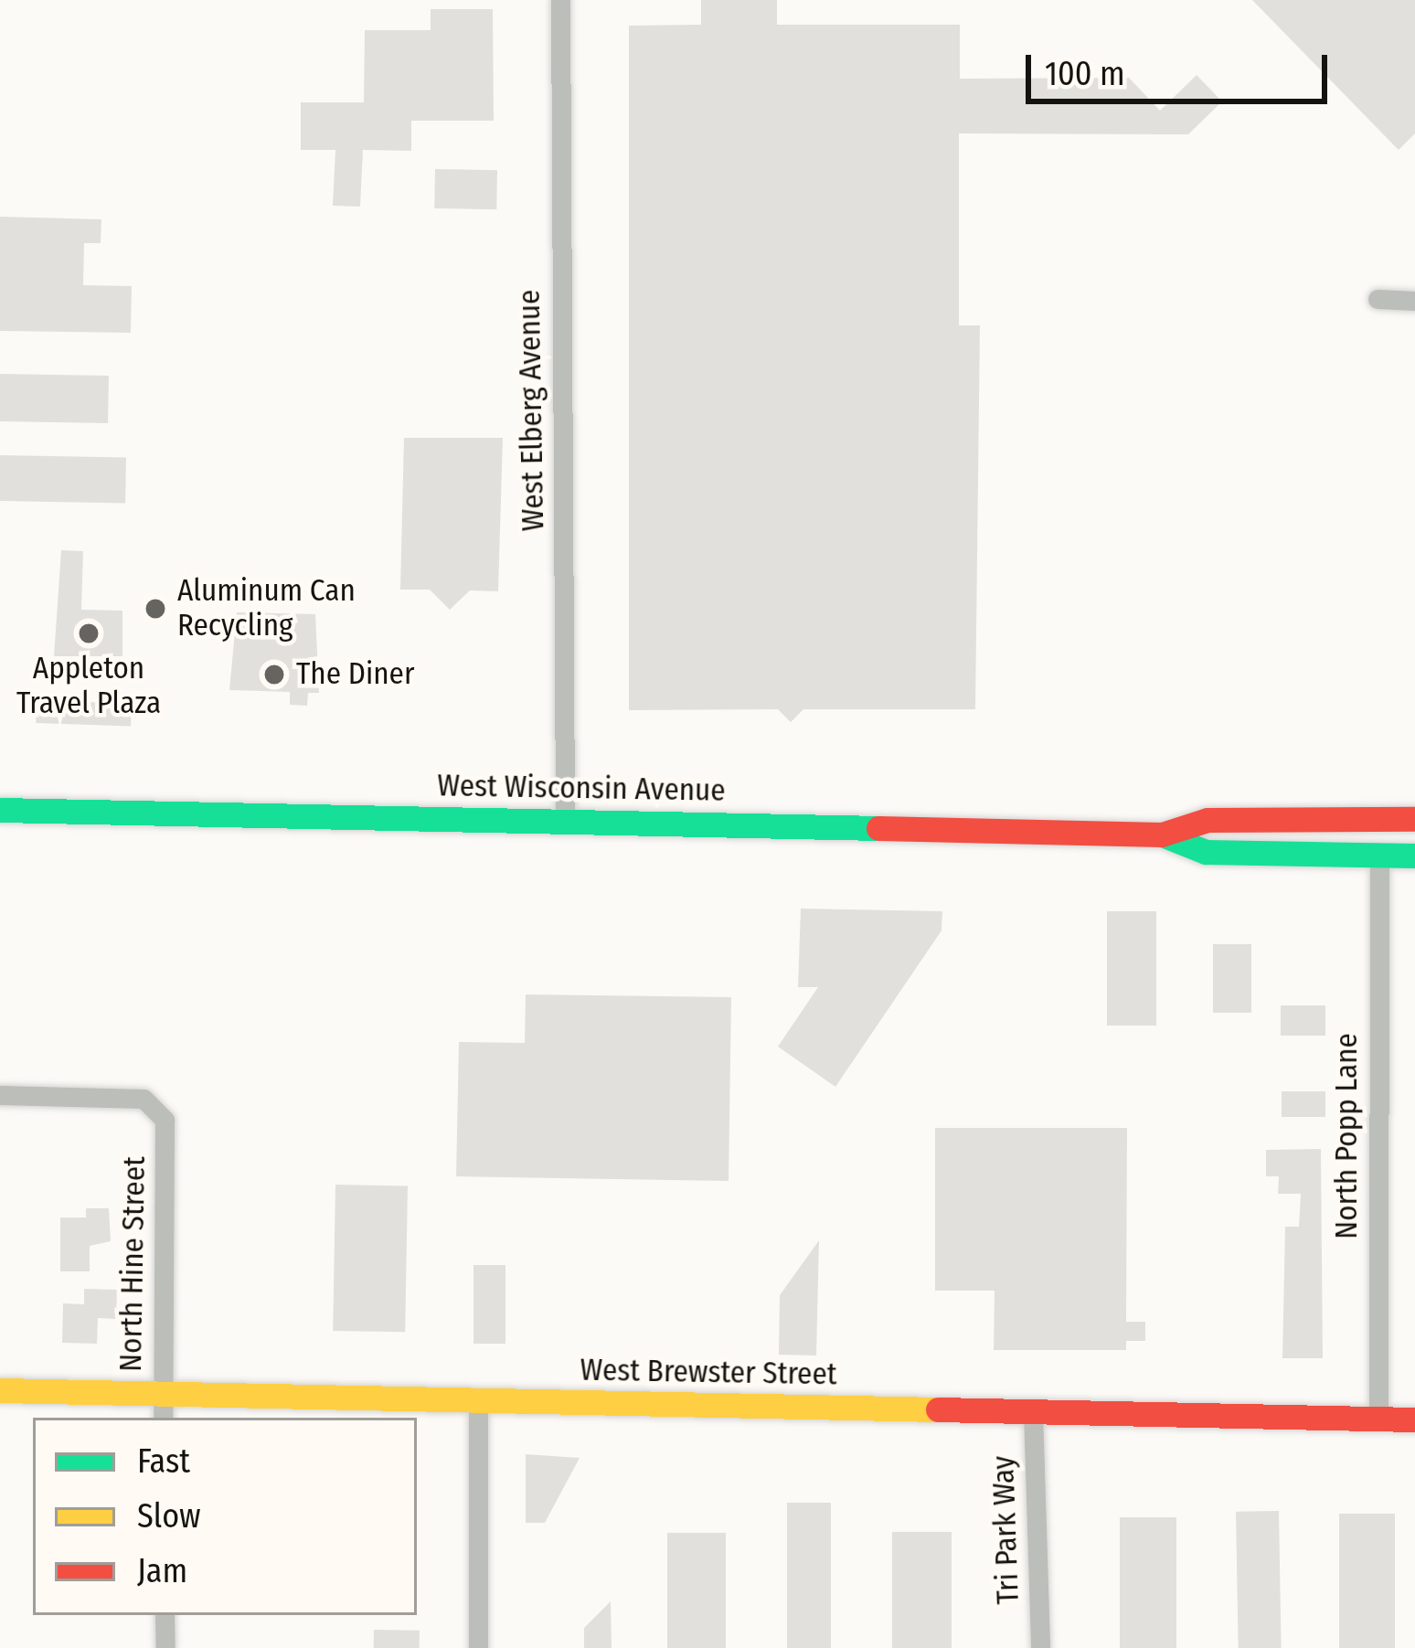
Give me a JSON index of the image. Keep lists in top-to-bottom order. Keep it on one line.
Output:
{"streets":{"main road":["West Wisconsin Avenue","West Brewster Street"],"street":["West Elberg Avenue","North Popp Lane","North Hine Street","Tri Park Way"]},"crossings":[["West Elberg Avenue","West Wisconsin Avenue"],["West Wisconsin Avenue","North Popp Lane"],["North Popp Lane","West Brewster Street"],["North Hine Street","West Brewster Street"],["West Brewster Street","Tri Park Way"]],"places":["Aluminum Can Recycling","Appleton Travel Plaza","The Diner"],"legend":["Fast","Slow","Jam"],"scale_bar":"100 m"}
